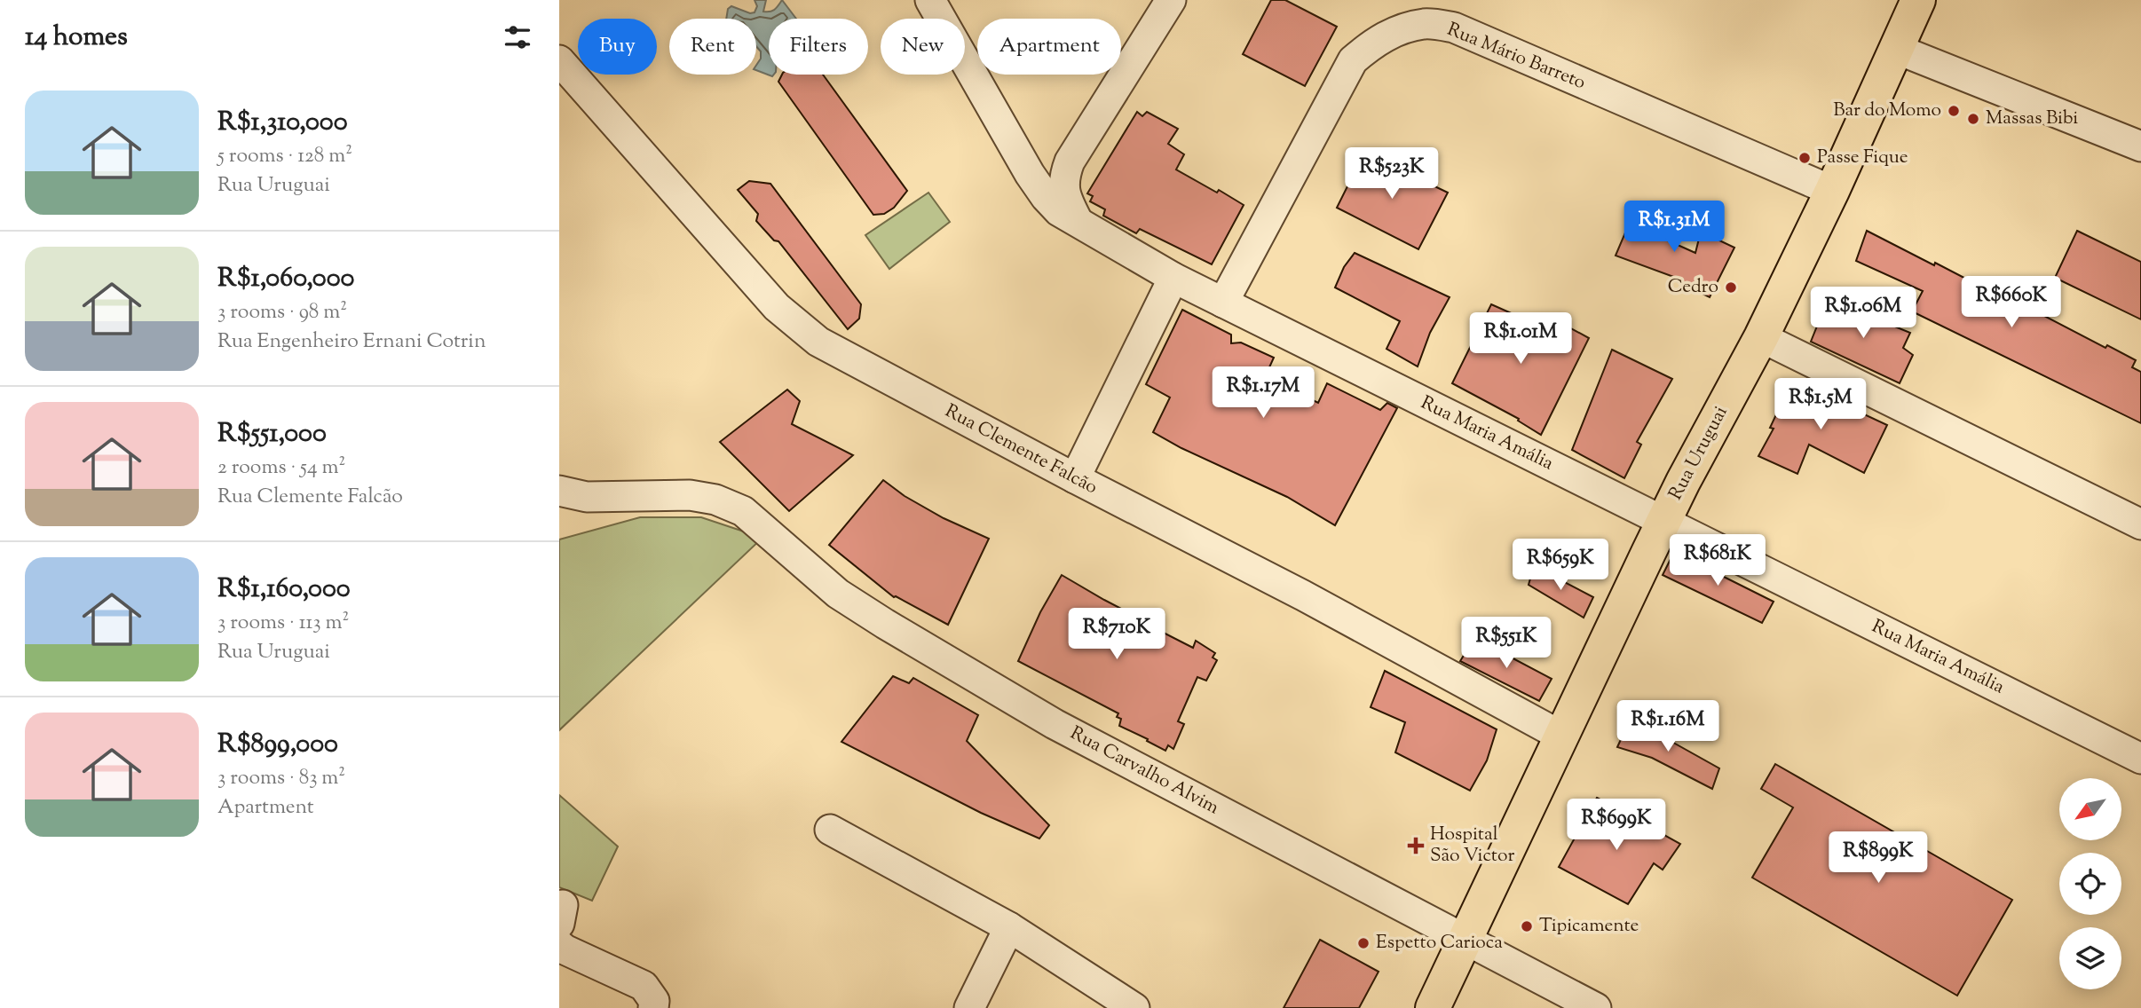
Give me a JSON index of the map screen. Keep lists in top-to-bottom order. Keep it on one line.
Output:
{"streets":{"main road":["Rua Uruguai"],"street":["Rua Mário Barreto","Rua Maria Amália","Rua Clemente Falcão","Rua Carvalho Alvim"]},"crossings":[["Rua Mário Barreto","Rua Maria Amália"],["Rua Mário Barreto","Rua Uruguai"],["Rua Maria Amália","Rua Uruguai"],["Rua Clemente Falcão","Rua Uruguai"],["Rua Uruguai","Rua Carvalho Alvim"]],"places":{"other":["Bar do Momo","Massas Bibi","Passe Fique","Cedro","Tipicamente","Espetto Carioca"],"health":["Hospital São Victor"]},"north":"bottom left","page":{"heading":"14 homes","chip":["Buy","Rent","Filters","New","Apartment"],"list":[{"name":"R$1,310,000","note":"5 rooms · 128 m² · Rua Uruguai"},{"name":"R$1,060,000","note":"3 rooms · 98 m² · Rua Engenheiro Ernani Cotrin"},{"name":"R$551,000","note":"2 rooms · 54 m² · Rua Clemente Falcão"},{"name":"R$1,160,000","note":"3 rooms · 113 m² · Rua Uruguai"},{"name":"R$899,000","note":"3 rooms · 83 m² · Apartment"}],"price":["R$523K","R$1.31M","R$660K","R$1.06M","R$1.01M","R$1.17M","R$1.5M","R$681K","R$659K","R$710K","R$551K","R$1.16M","R$699K","R$899K"]}}
